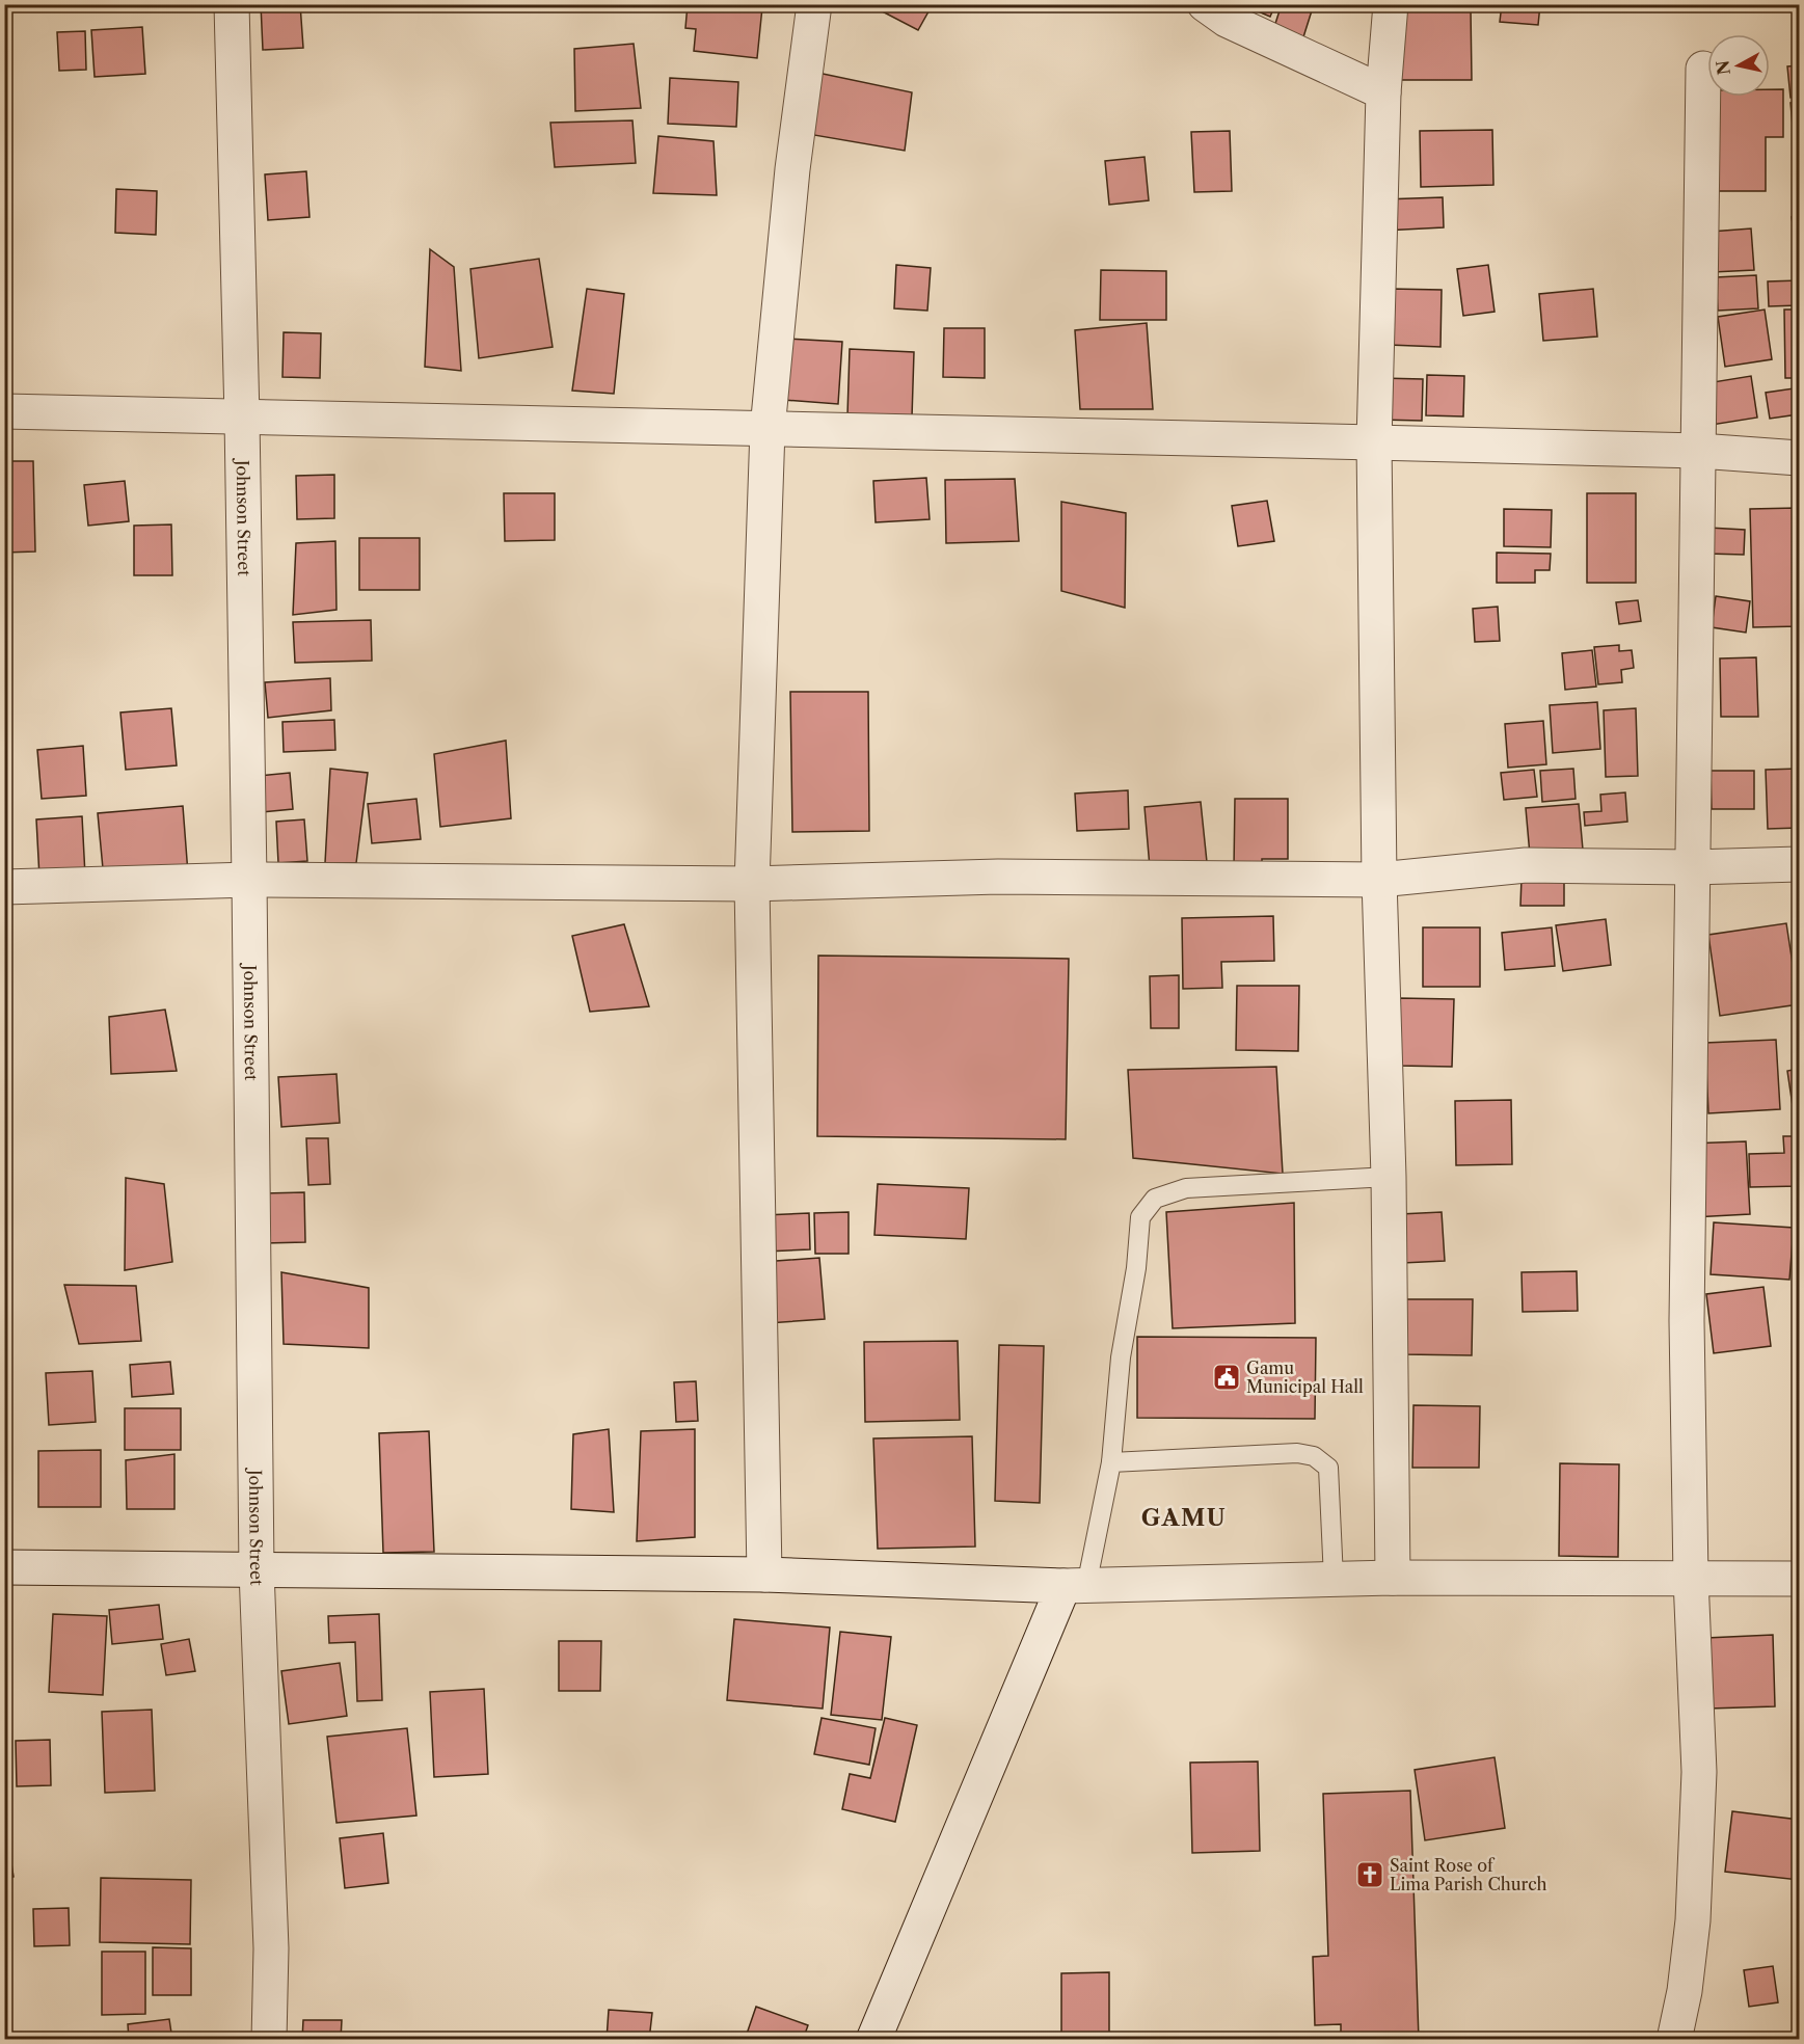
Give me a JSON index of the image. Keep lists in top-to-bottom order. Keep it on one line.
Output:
{"streets":{"street":["Johnson Street"]},"districts":["GAMU"],"places":{"public building":["Gamu Municipal Hall"],"church":["Saint Rose of Lima Parish Church"]},"north":"left"}
